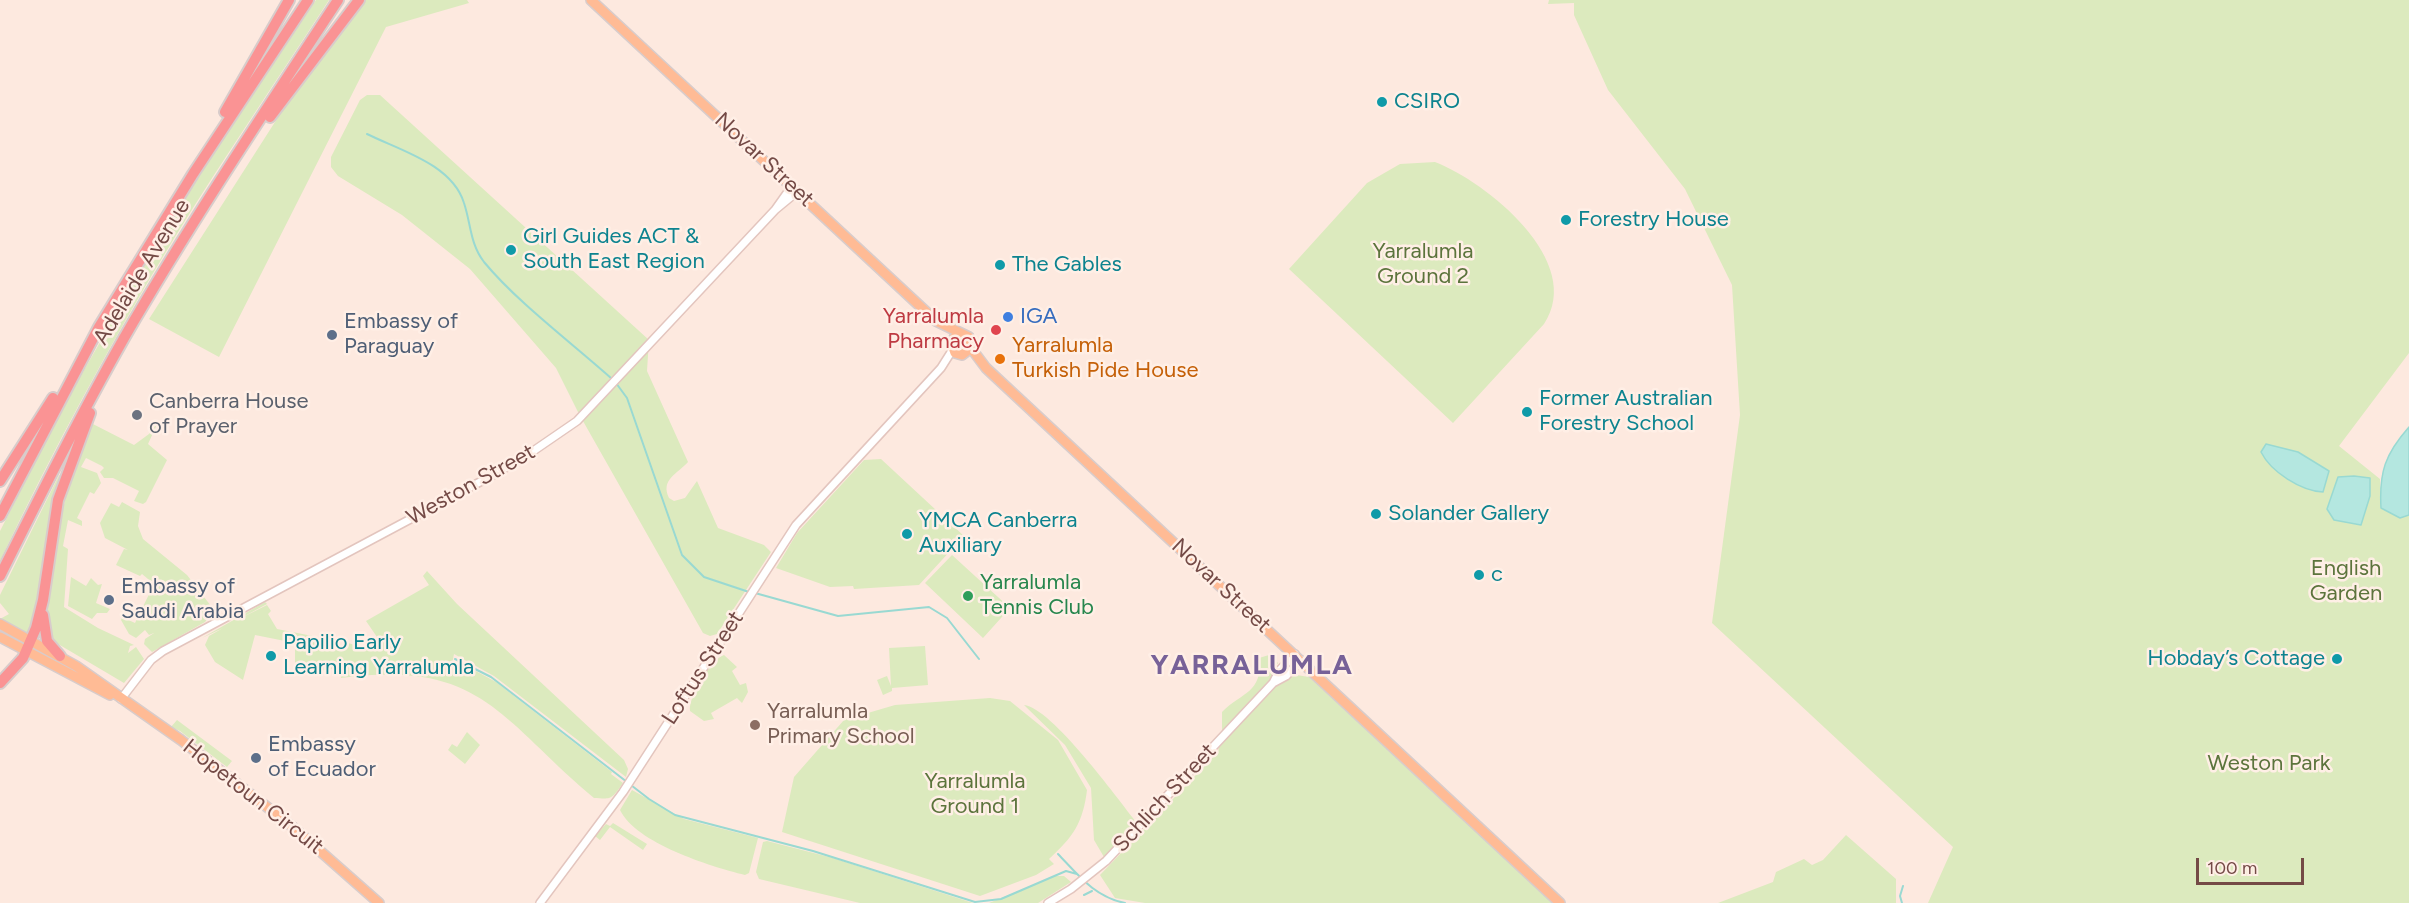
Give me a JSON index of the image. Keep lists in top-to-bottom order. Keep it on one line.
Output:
{"streets":{"highway":["Adelaide Avenue"],"main road":["Novar Street","Hopetoun Circuit"],"street":["Weston Street","Loftus Street","Schlich Street"]},"crossings":[["Novar Street","Weston Street"],["Novar Street","Loftus Street"],["Novar Street","Schlich Street"],["Weston Street","Hopetoun Circuit"]],"districts":["YARRALUMLA"],"parks":["Yarralumla Ground 2","English Garden","Weston Park","Yarralumla Ground 1"],"places":["CSIRO","Forestry House","Girl Guides ACT & South East Region","The Gables","IGA","Yarralumla Pharmacy","Embassy of Paraguay","Yarralumla Turkish Pide House","Former Australian Forestry School","Canberra House of Prayer","Solander Gallery","YMCA Canberra Auxiliary","c","Yarralumla Tennis Club","Embassy of Saudi Arabia","Papilio Early Learning Yarralumla","Hobday’s Cottage","Yarralumla Primary School","Embassy of Ecuador"],"scale_bar":"100 m"}
